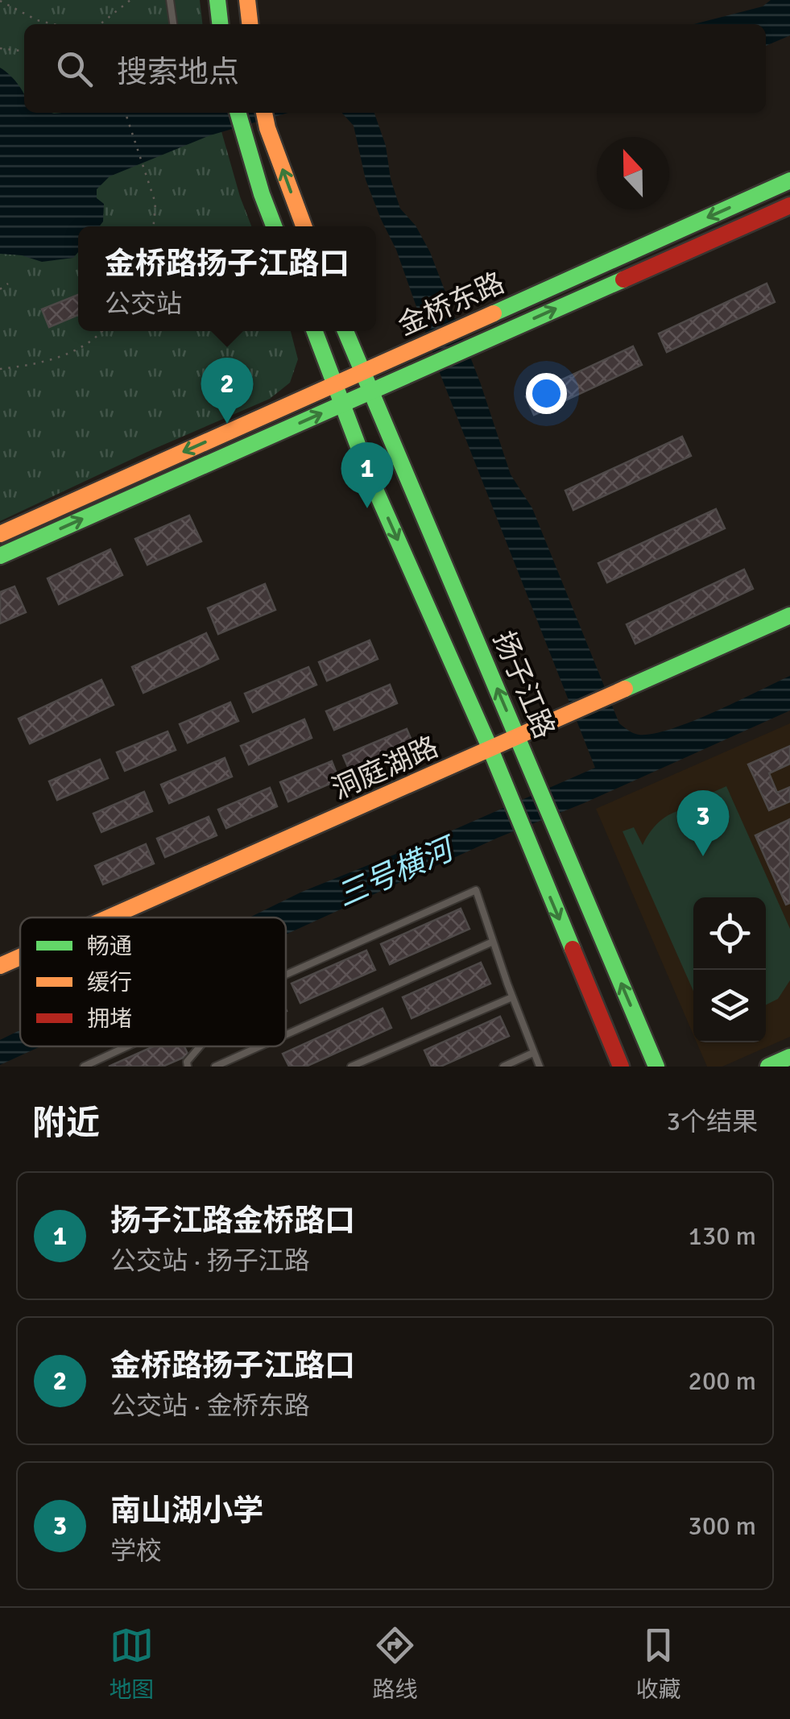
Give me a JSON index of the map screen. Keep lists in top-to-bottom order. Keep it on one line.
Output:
{"streets":{"street":["金桥东路","扬子江路","洞庭湖路"]},"crossings":[["金桥东路","扬子江路"],["扬子江路","洞庭湖路"]],"water":["三号横河"],"legend":["畅通","缓行","拥堵"],"north":"top","page":{"search":"搜索地点","popup":["金桥路扬子江路口","公交站"],"pins":["2","1","3"],"heading":["附近","3个结果"],"list":[{"mark":"1","name":"扬子江路金桥路口","note":"公交站 · 扬子江路","value":"130 m"},{"mark":"2","name":"金桥路扬子江路口","note":"公交站 · 金桥东路","value":"200 m"},{"mark":"3","name":"南山湖小学","note":"学校","value":"300 m"}],"nav":["地图","路线","收藏"]}}
